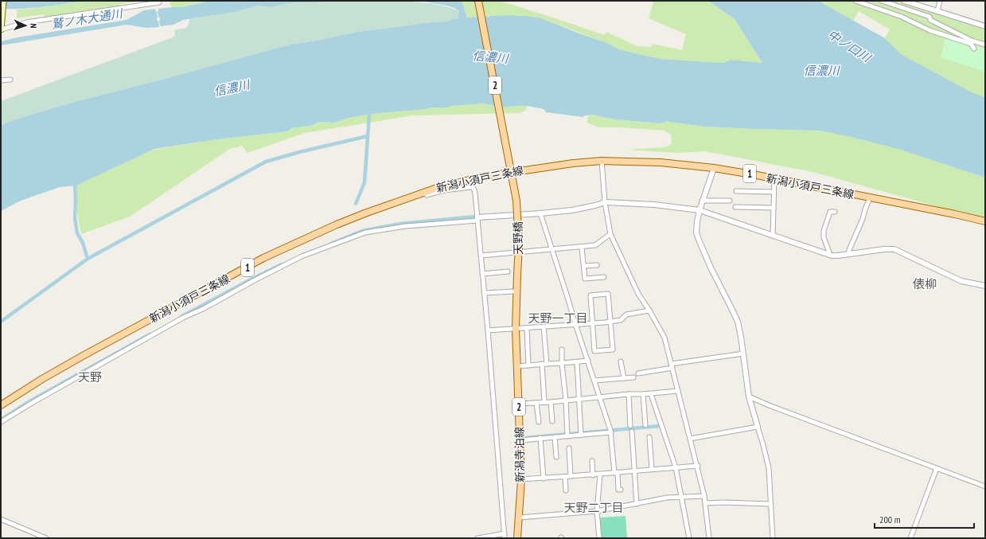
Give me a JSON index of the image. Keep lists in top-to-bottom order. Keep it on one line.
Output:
{"streets":{"main road":["2","1","新潟小須戸三条線","天野橋","新潟寺泊線"]},"crossings":[["2","新潟小須戸三条線"],["2","天野橋"],["新潟小須戸三条線","天野橋"],["天野橋","新潟寺泊線"]],"districts":["俵柳","天野一丁目","天野","天野二丁目"],"water":["鷲ノ木大通川","中ノ口川","信濃川"],"scale_bar":"200 m","north":"right"}
